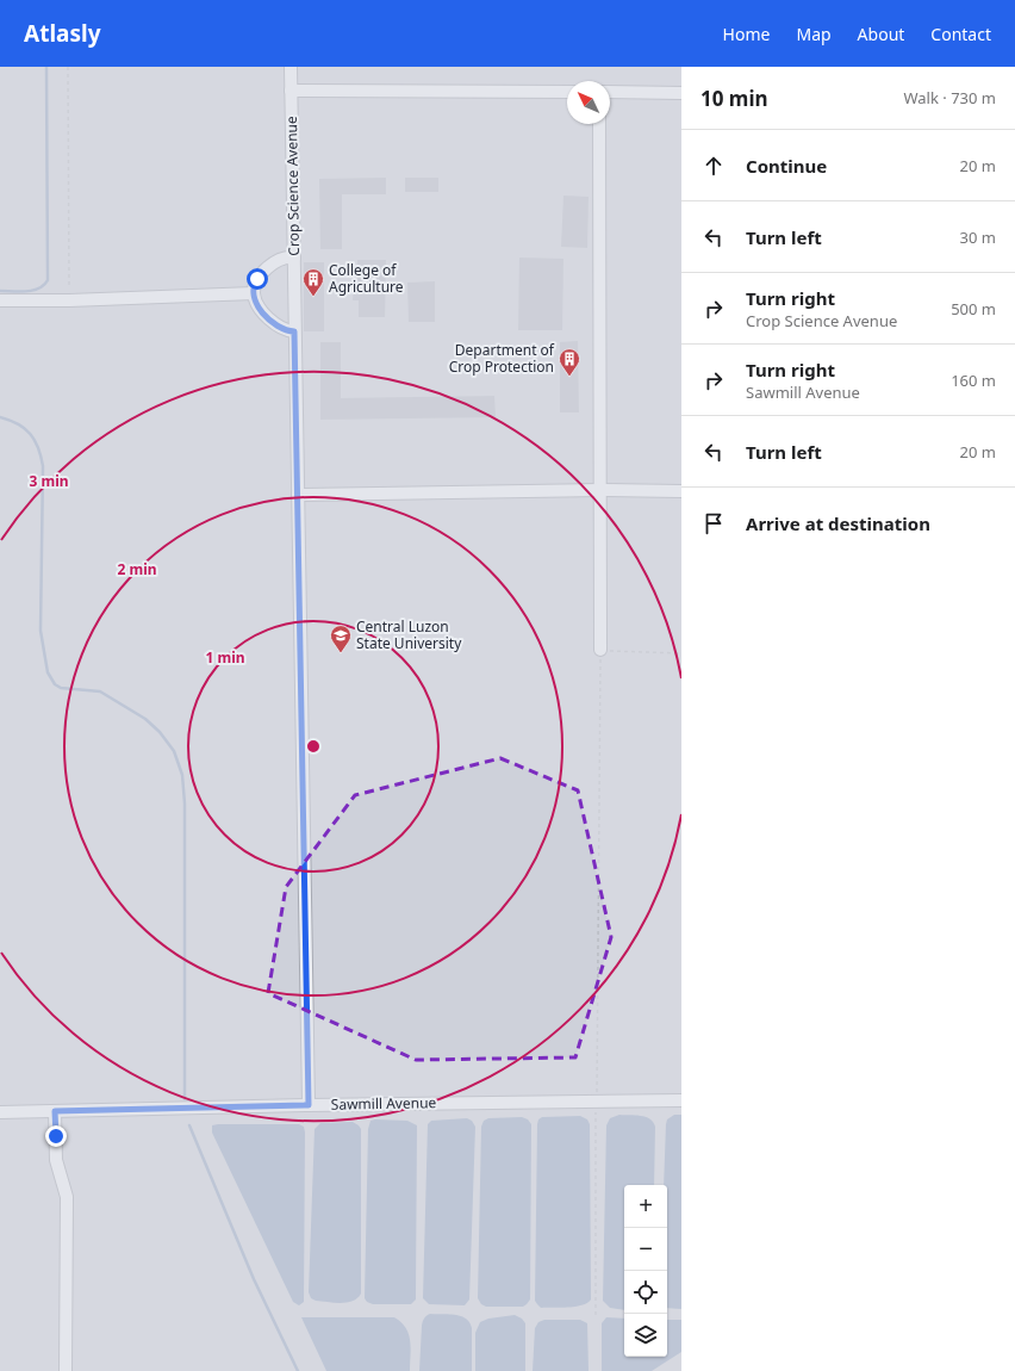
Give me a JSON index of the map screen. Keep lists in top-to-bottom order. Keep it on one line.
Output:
{"streets":{"street":["Crop Science Avenue","Sawmill Avenue"]},"crossings":[["Crop Science Avenue","Sawmill Avenue"]],"places":{"building":["College of Agriculture","Department of Crop Protection"],"school or university":["Central Luzon State University"]},"north":"top left","page":{"header":"Atlasly","nav":["Home","Map","About","Contact"],"heading":["10 min","Walk · 730 m"],"list":[["Continue","20 m"],["Turn left","30 m"],["Turn right","Crop Science Avenue","500 m"],["Turn right","Sawmill Avenue","160 m"],["Turn left","20 m"],"Arrive at destination"],"map_buttons":["+","−"]},"rings":["3 min","2 min","1 min"]}
